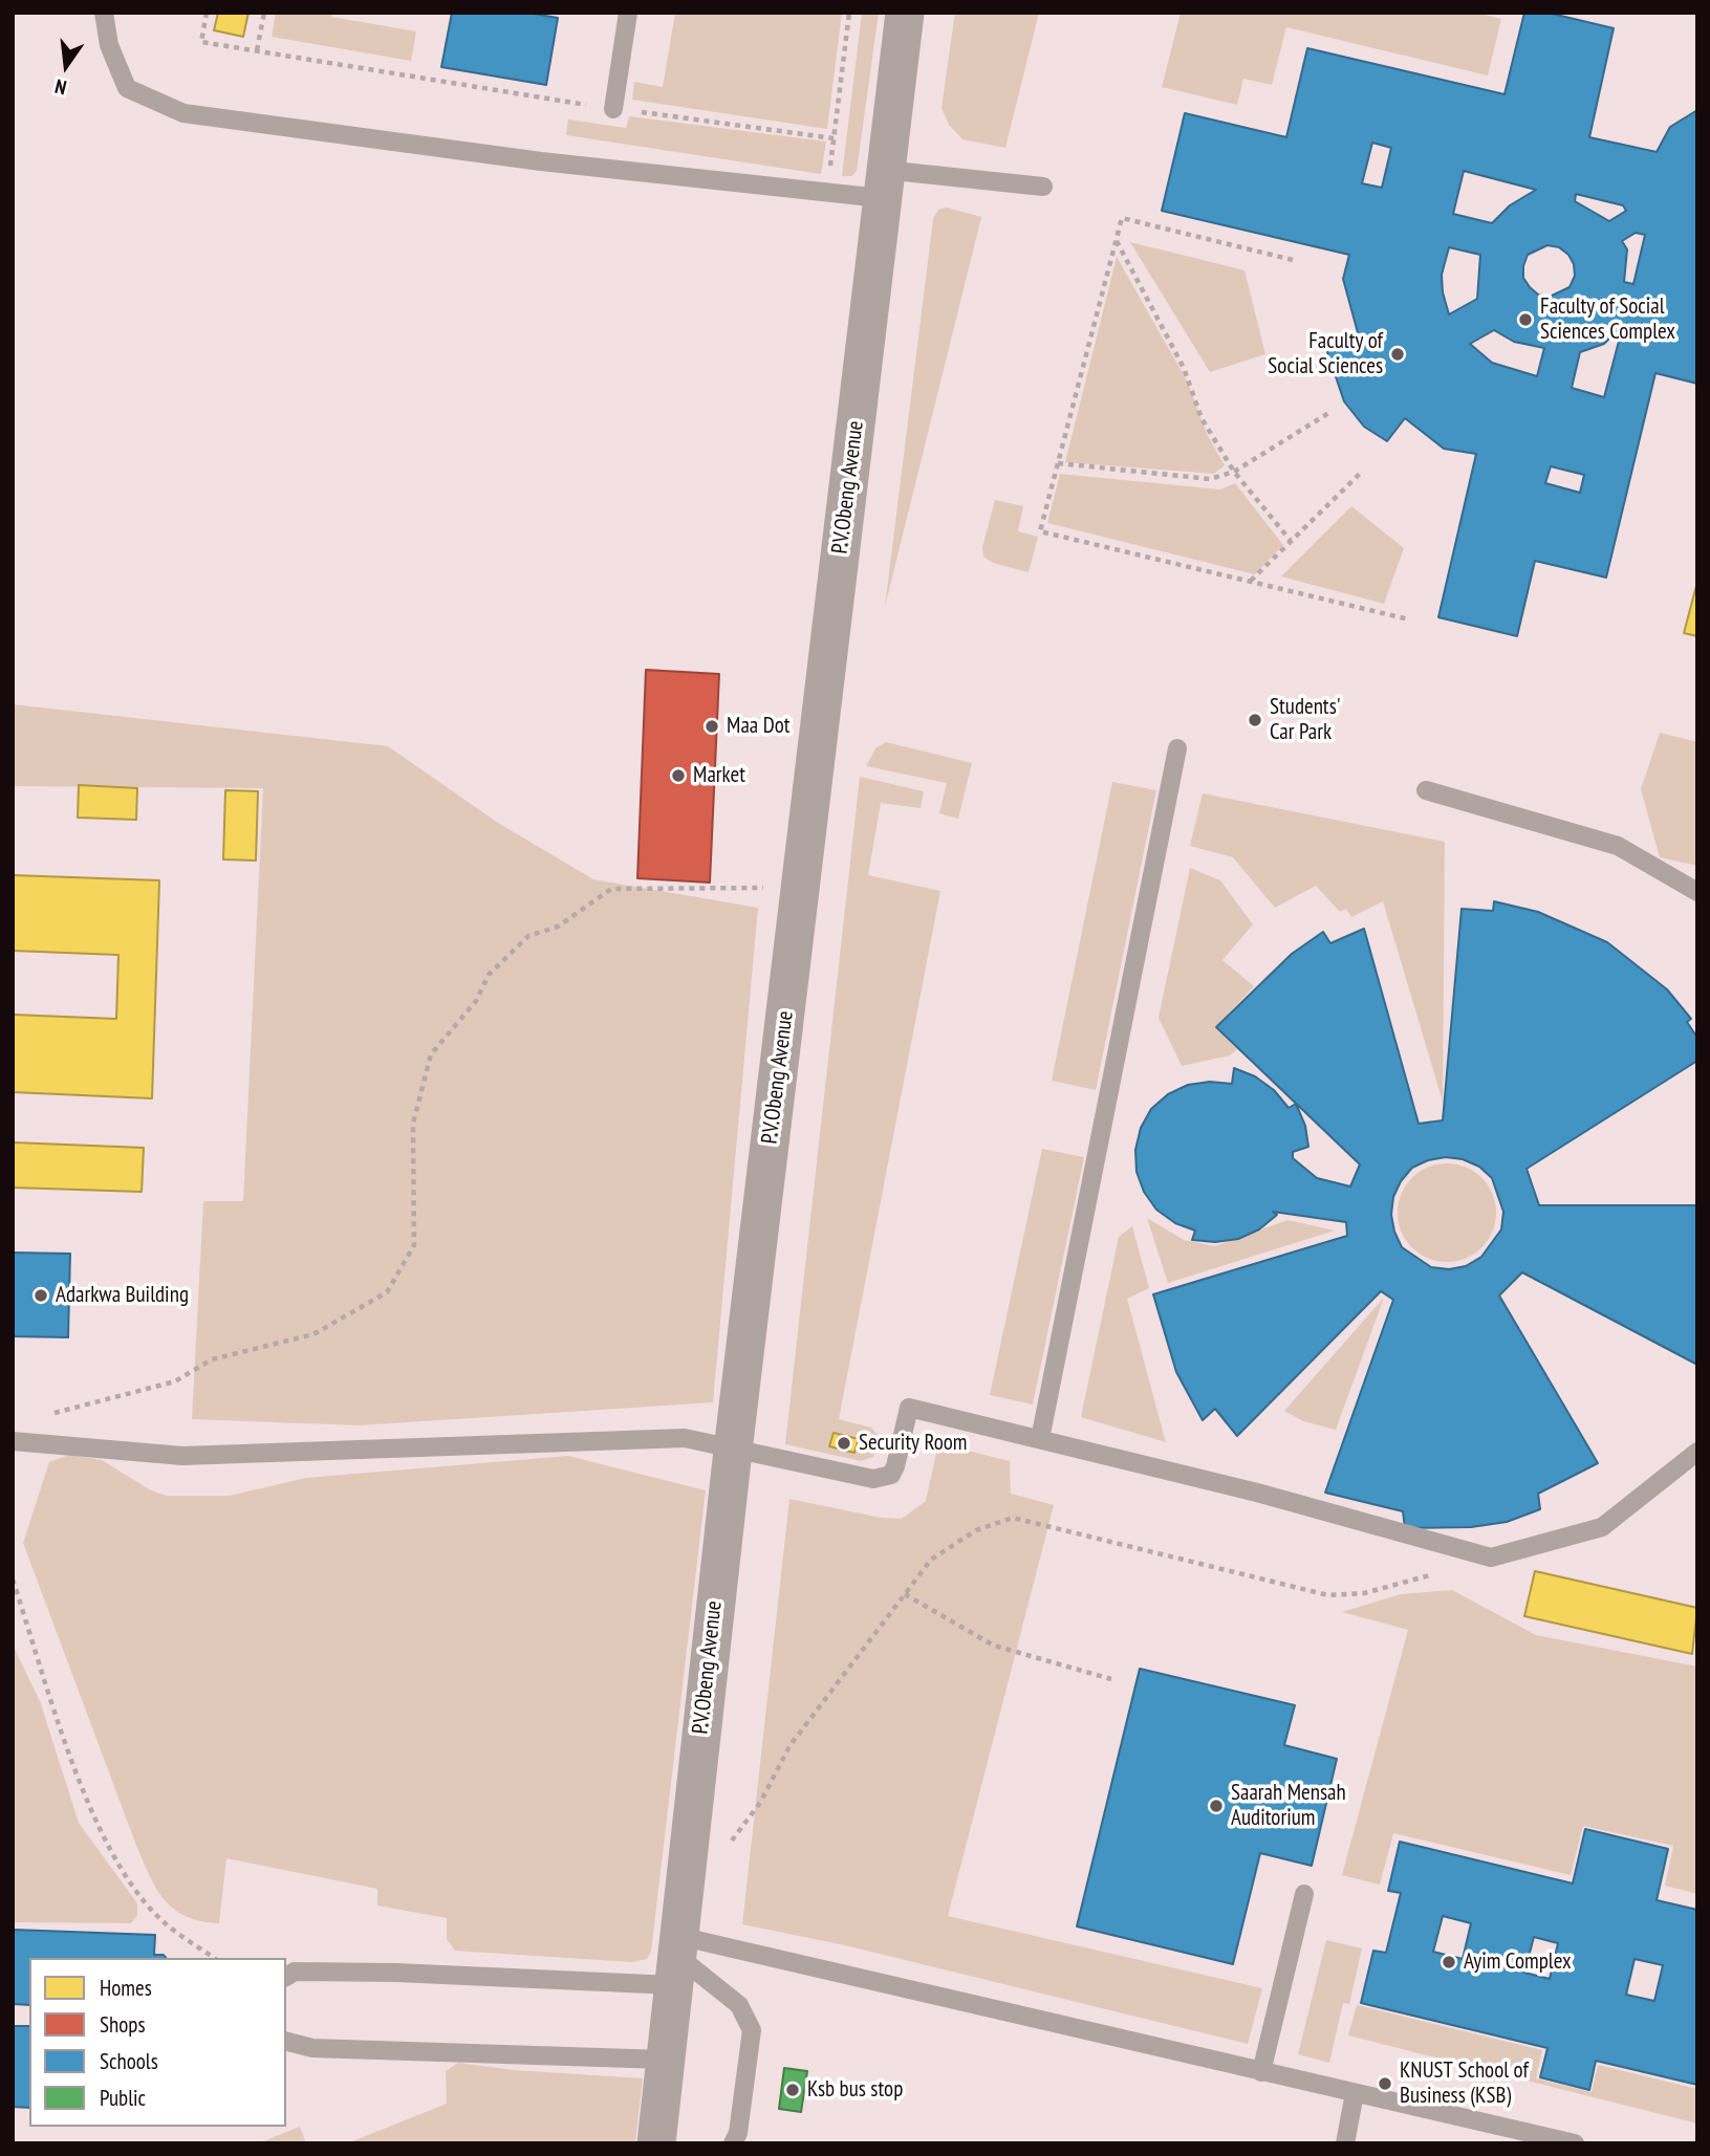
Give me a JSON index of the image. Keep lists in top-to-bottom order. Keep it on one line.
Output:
{"streets":{"street":["P.V.Obeng Avenue"]},"places":["Faculty of Social Sciences Complex","Faculty of Social Sciences","Students' Car Park","Maa Dot","Market","Adarkwa Building","Security Room","Saarah Mensah Auditorium","Ayim Complex","KNUST School of Business (KSB)","Ksb bus stop"],"legend":["Homes","Shops","Schools","Public"],"north":"bottom"}
